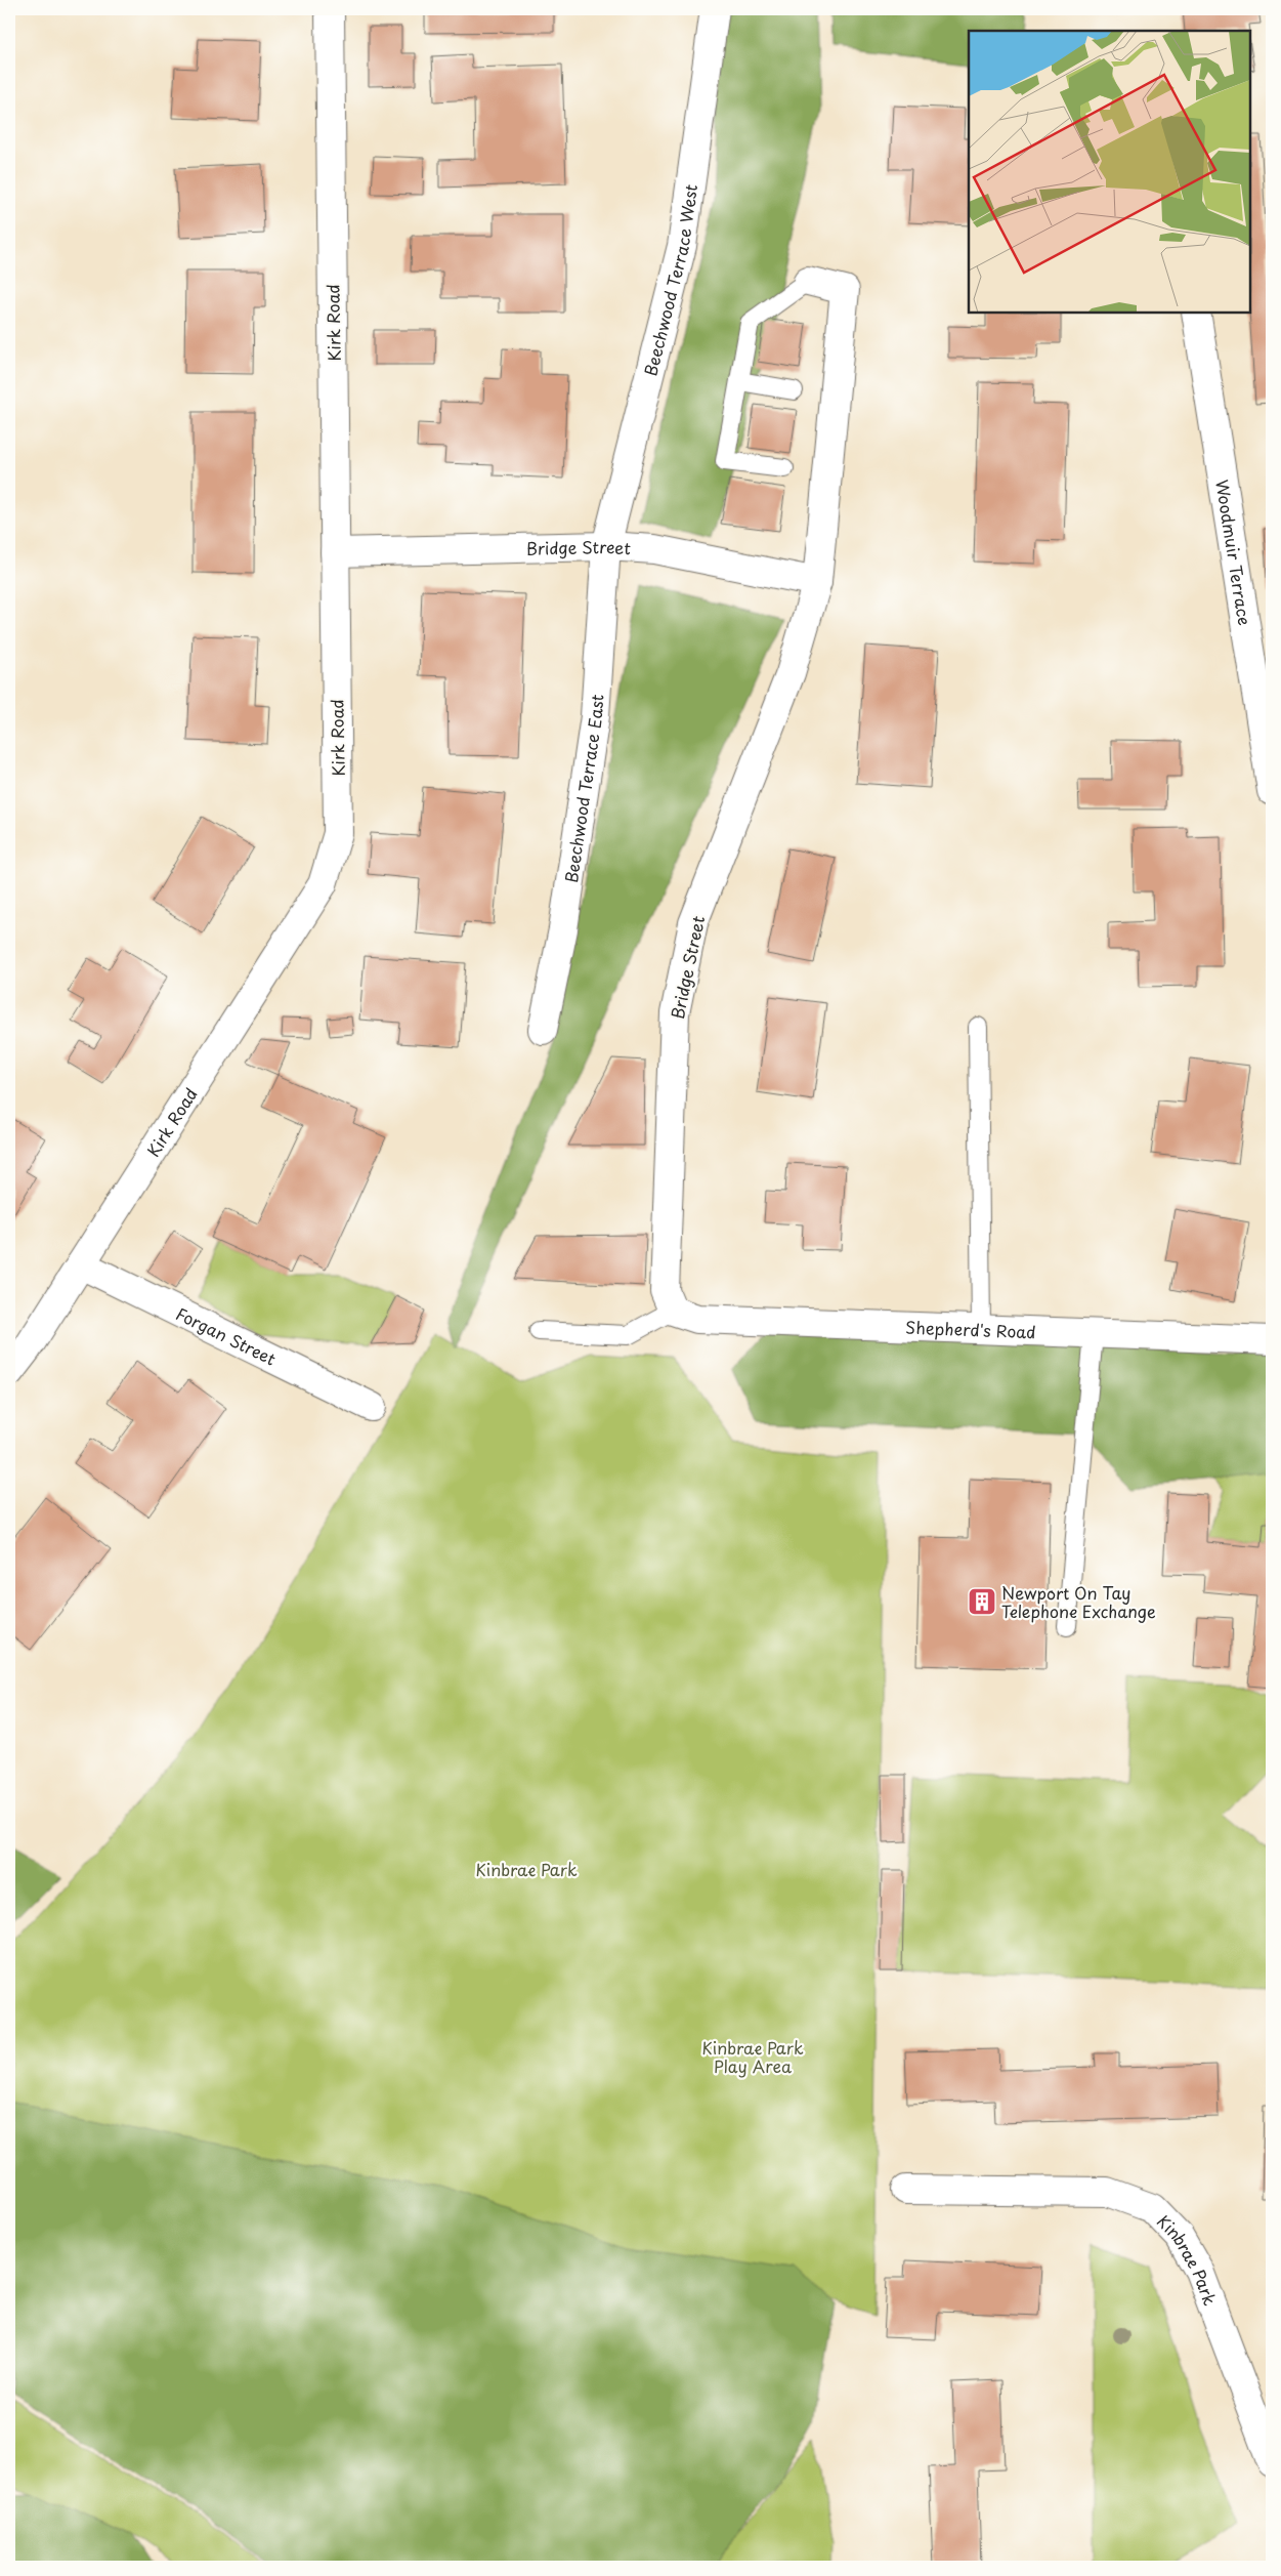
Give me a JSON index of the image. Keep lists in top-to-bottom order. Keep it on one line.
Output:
{"streets":{"street":["Beechwood Terrace West","Kirk Road","Bridge Street","Woodmuir Terrace","Beechwood Terrace East","Shepherd's Road","Forgan Street","Kinbrae Park"]},"crossings":[["Beechwood Terrace West","Bridge Street"],["Beechwood Terrace West","Beechwood Terrace East"],["Kirk Road","Bridge Street"],["Kirk Road","Forgan Street"],["Bridge Street","Beechwood Terrace East"],["Bridge Street","Shepherd's Road"]],"parks":["Kinbrae Park","Kinbrae Park Play Area"],"places":{"building":["Newport On Tay Telephone Exchange"]}}
